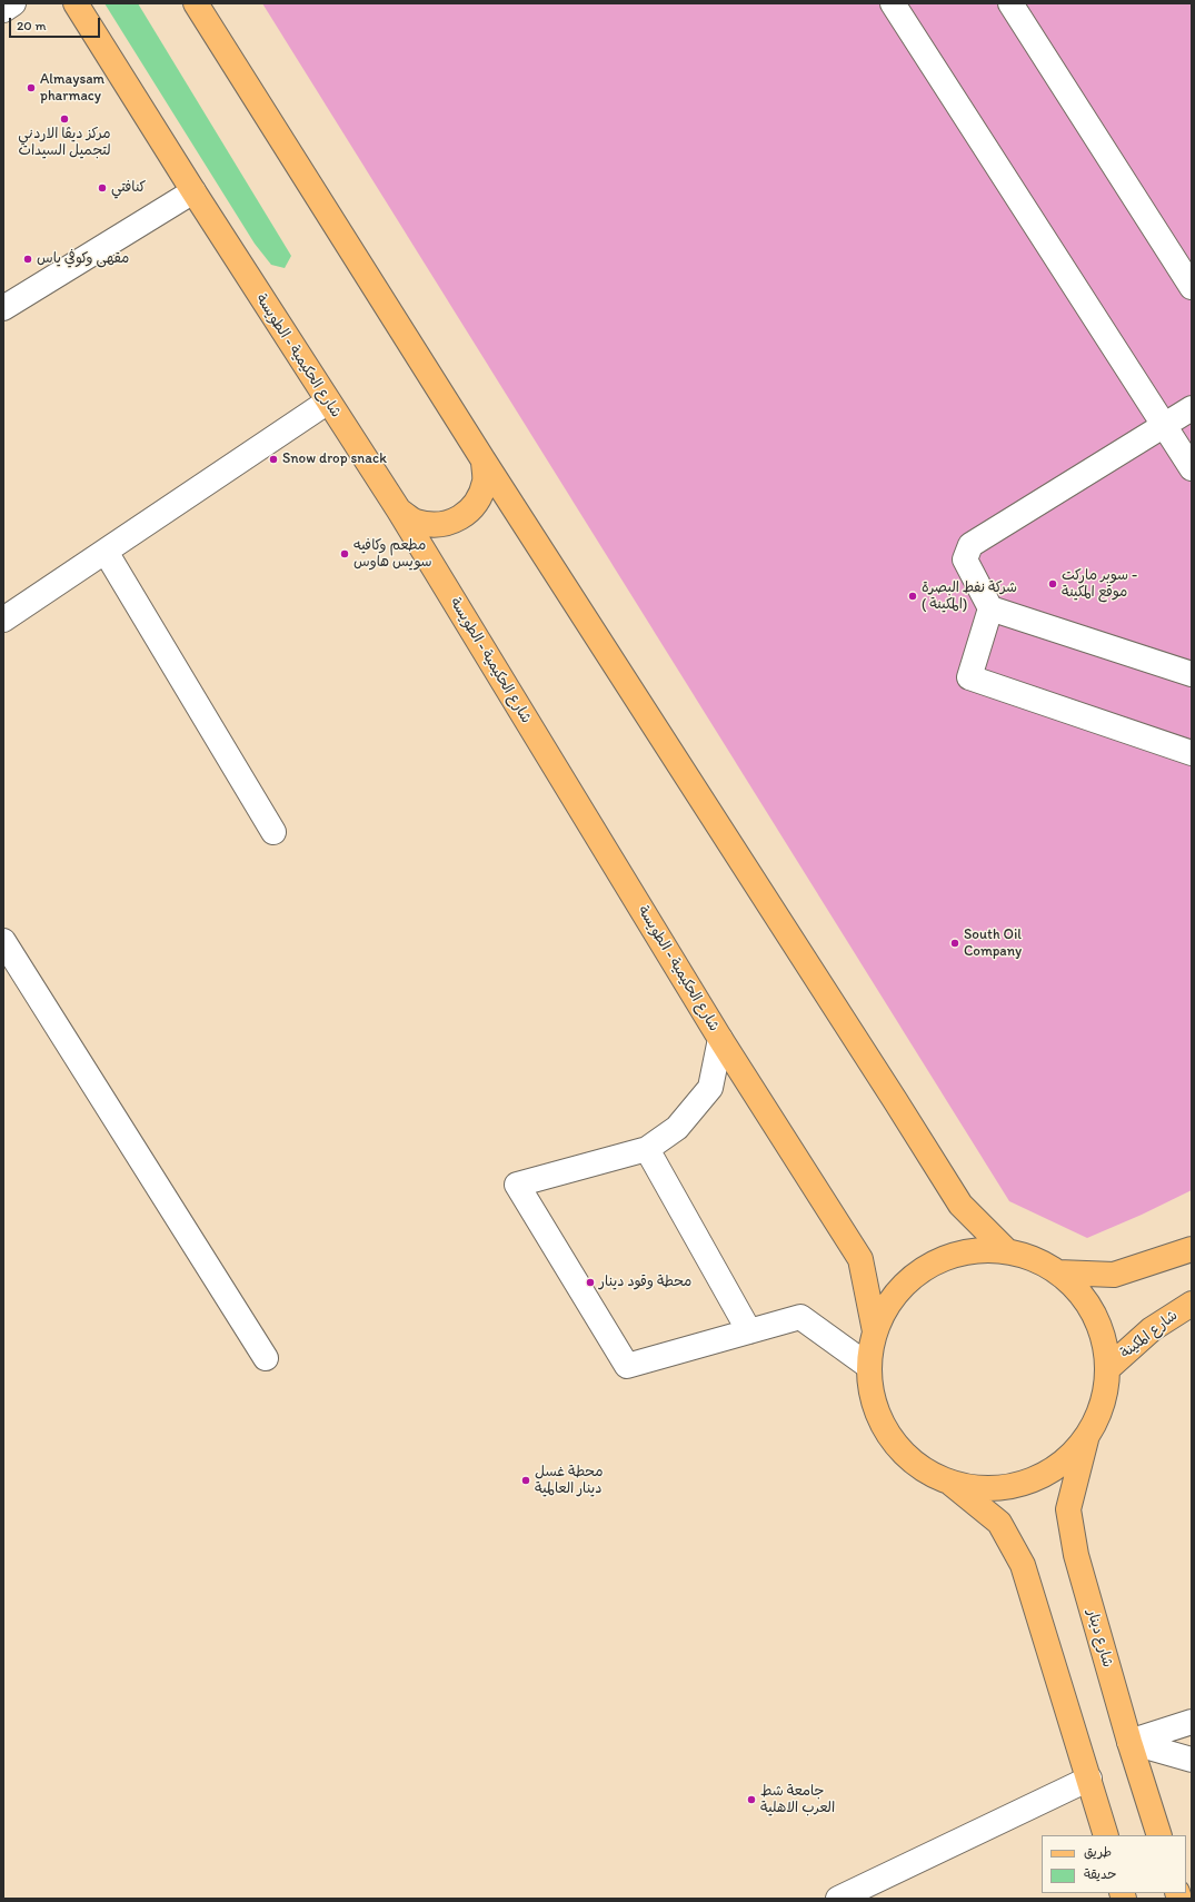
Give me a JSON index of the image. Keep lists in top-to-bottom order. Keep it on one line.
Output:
{"streets":{"main road":["شارع الحكيمية - الطويسة","شارع المكينة","شارع دينار"]},"places":["Almaysam pharmacy","مركز ديڤا الاردني لتجميل السيدات","كنافتي","مقهى وكوفي ياس","Snow drop snack","مطعم وكافيه سويس هاوس","سوبر ماركت - موقع المكينة","شركة نفط البصرة ( المكينة)","South Oil Company","محطة وقود دينار","محطة غسل دينار العالمية","جامعة شط العرب الاهلية"],"legend":["طريق","حديقة"],"scale_bar":"20 m"}
